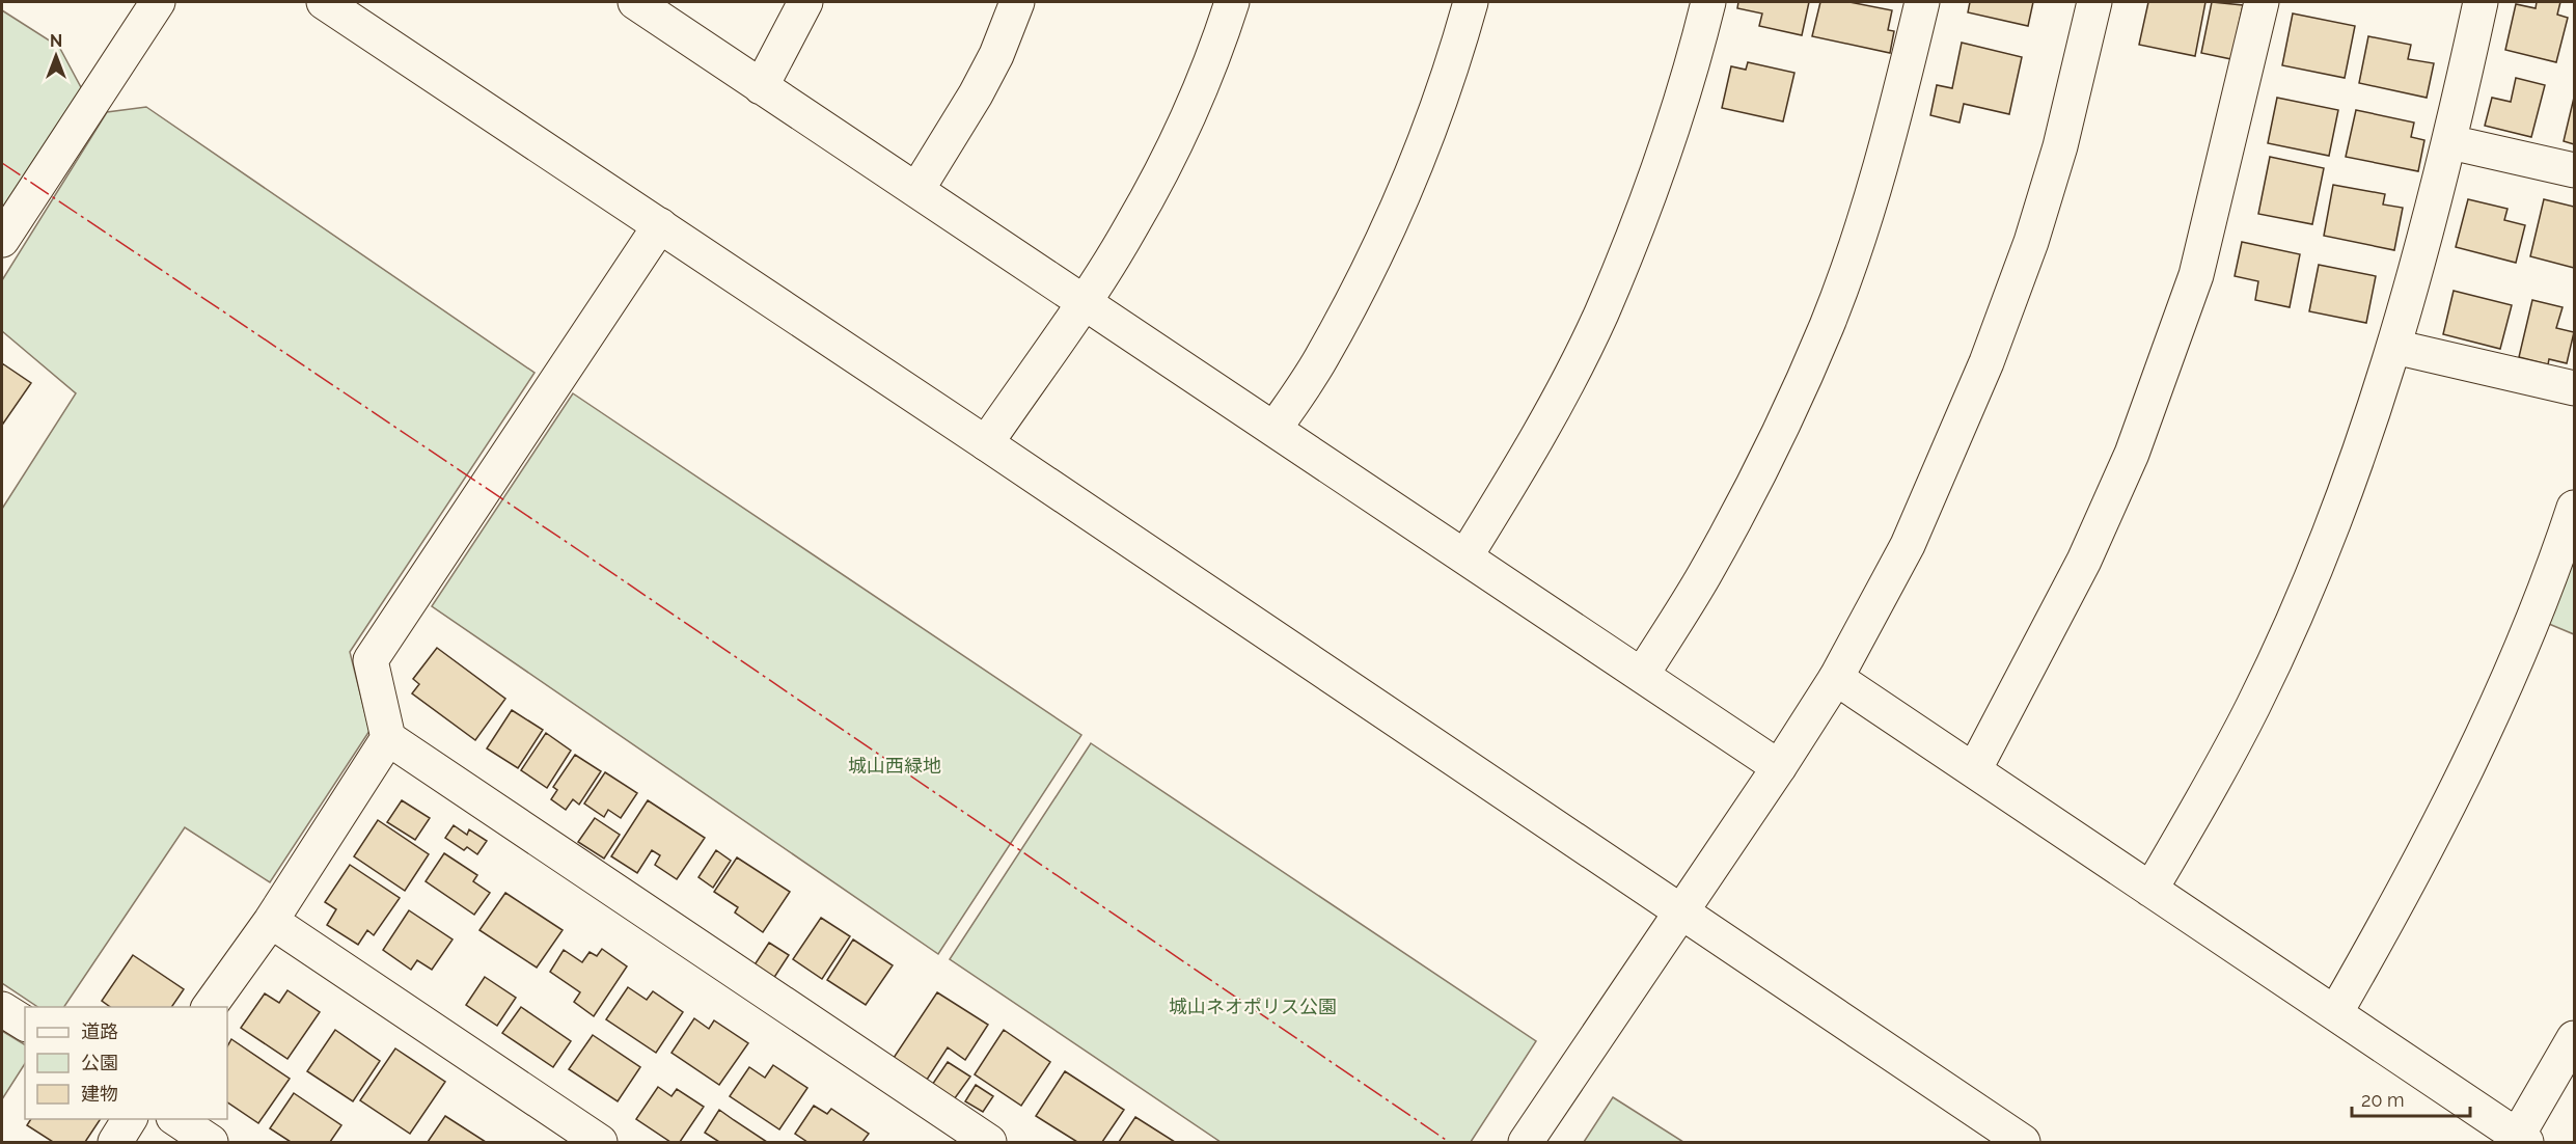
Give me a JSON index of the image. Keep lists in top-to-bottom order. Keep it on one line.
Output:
{"parks":["城山西緑地","城山ネオポリス公園"],"legend":["道路","公園","建物"],"scale_bar":"20 m","north":"top"}
